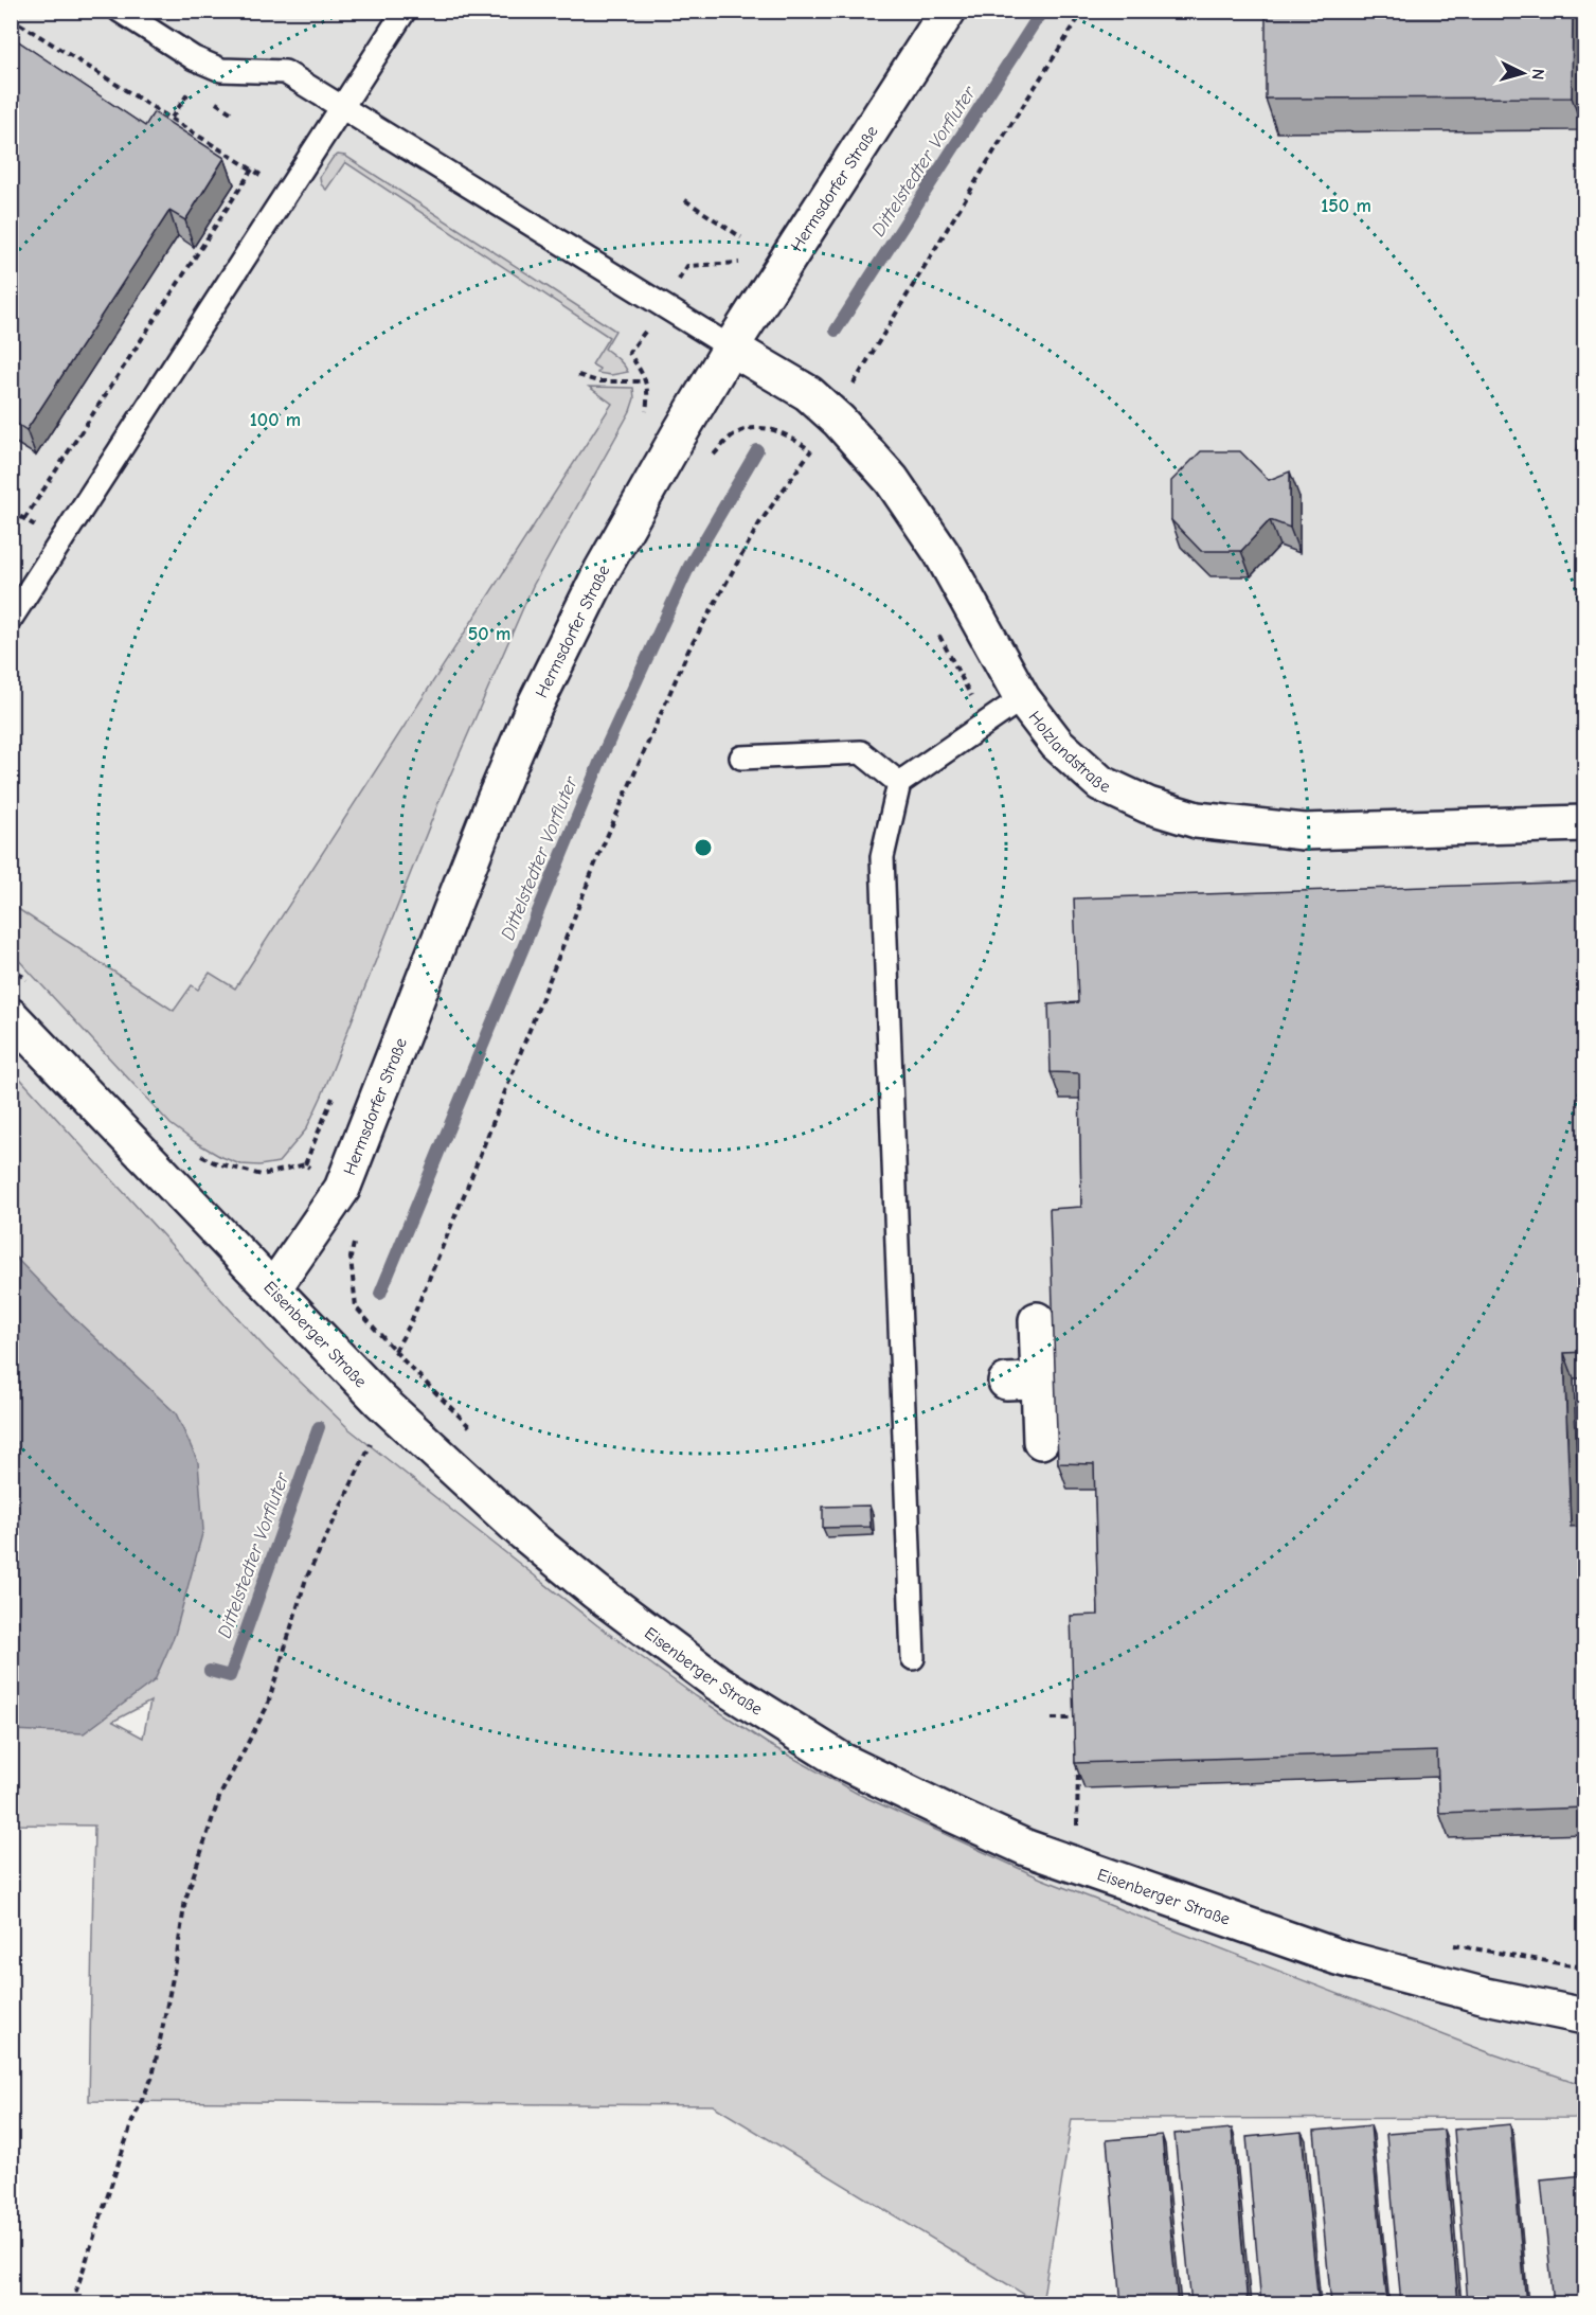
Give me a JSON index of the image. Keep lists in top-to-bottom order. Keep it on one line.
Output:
{"streets":{"street":["Hermsdorfer Straße","Holzlandstraße","Eisenberger Straße"]},"crossings":[["Hermsdorfer Straße","Holzlandstraße"],["Hermsdorfer Straße","Eisenberger Straße"]],"water":["Dittelstedter Vorfluter"],"north":"right","rings":["150 m","100 m","50 m"]}
